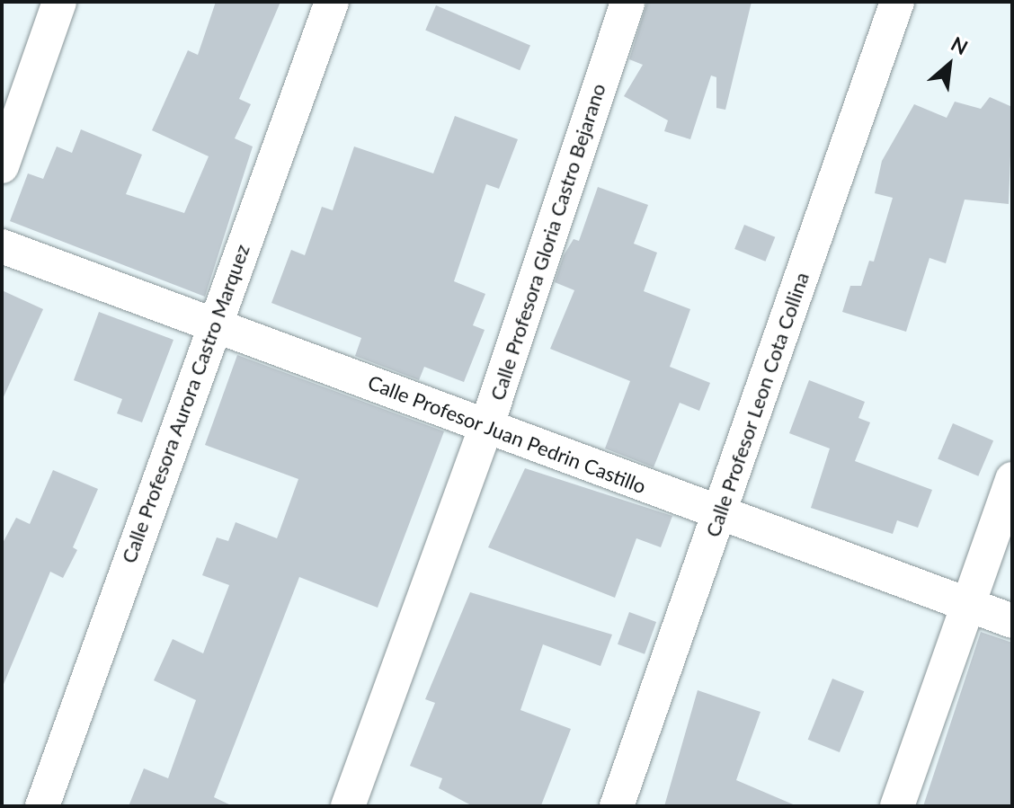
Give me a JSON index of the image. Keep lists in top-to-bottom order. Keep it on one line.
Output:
{"streets":{"street":["Calle Profesora Gloria Castro Bejarano","Calle Profesora Aurora Castro Marquez","Calle Profesor Leon Cota Collina","Calle Profesor Juan Pedrin Castillo"]},"crossings":[["Calle Profesora Gloria Castro Bejarano","Calle Profesor Juan Pedrin Castillo"],["Calle Profesora Aurora Castro Marquez","Calle Profesor Juan Pedrin Castillo"],["Calle Profesor Leon Cota Collina","Calle Profesor Juan Pedrin Castillo"]],"north":"top right"}
